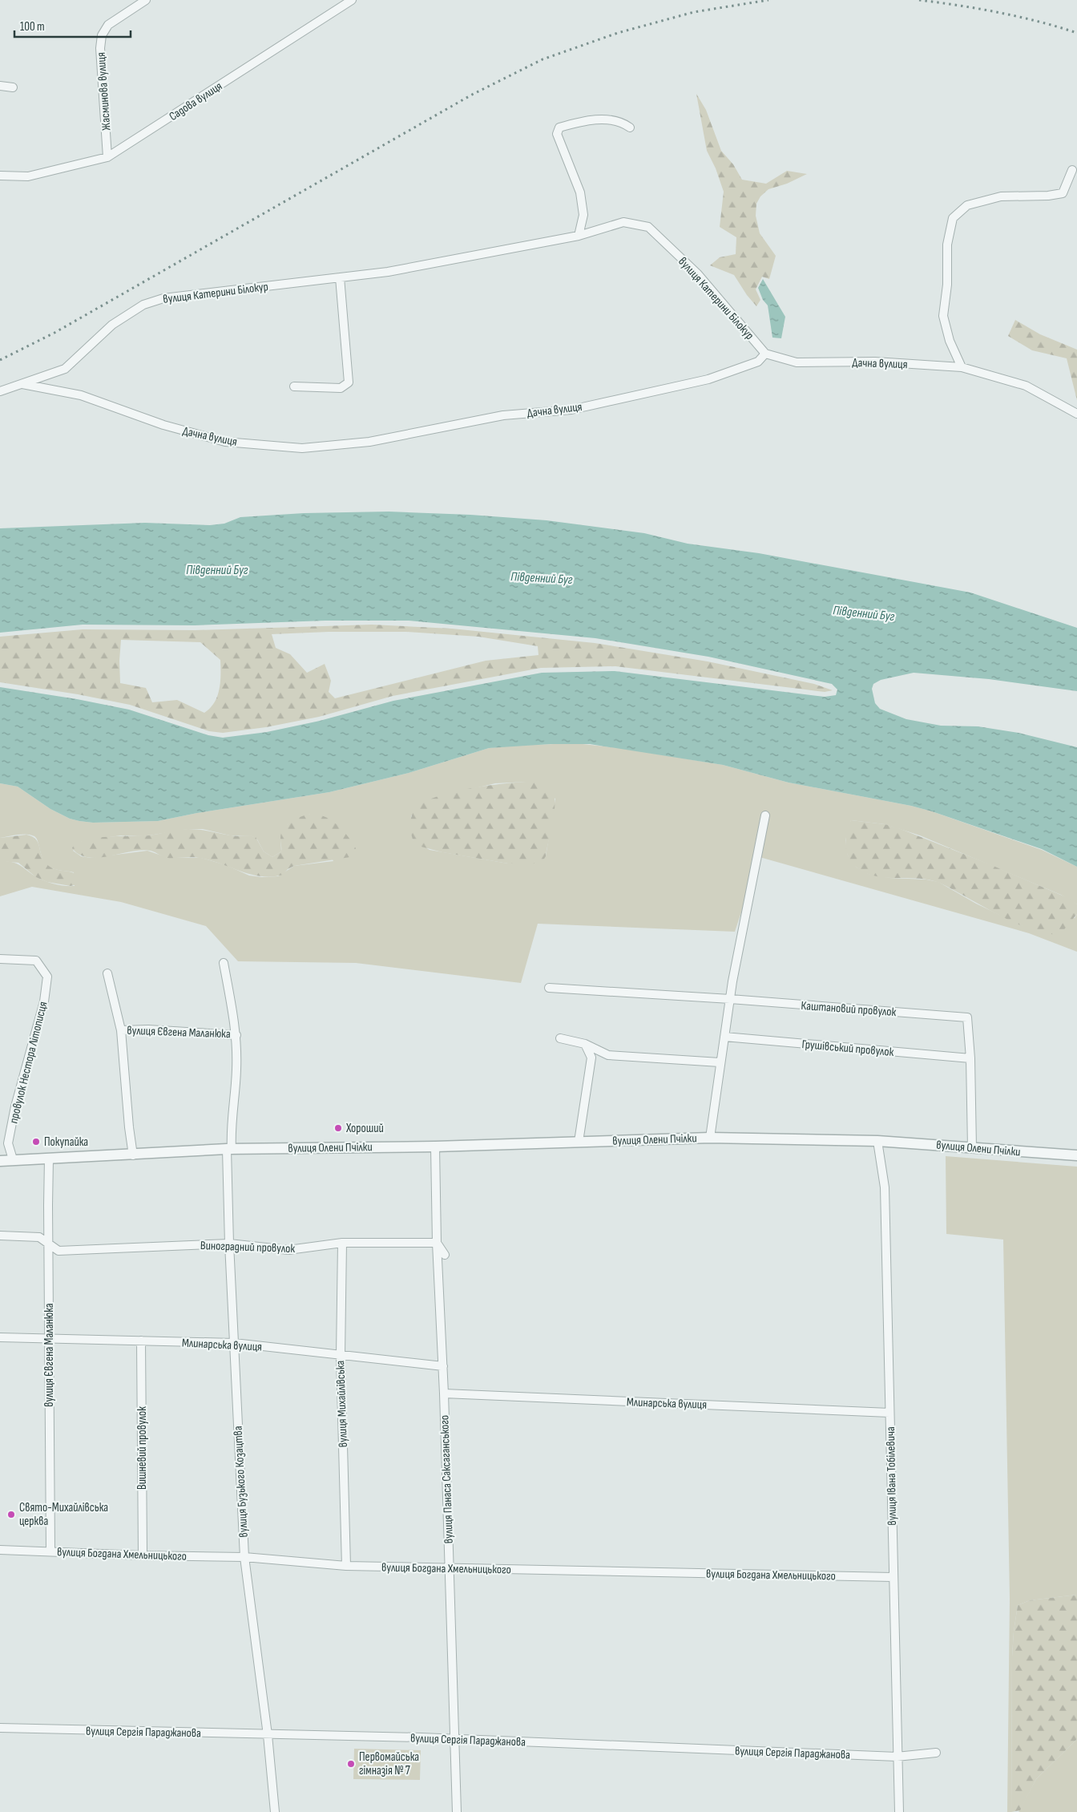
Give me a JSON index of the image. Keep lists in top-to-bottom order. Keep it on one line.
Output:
{"streets":{"street":["Жасминова вулиця","Садова вулиця","вулиця Катерини Білокур","Дачна вулиця","Каштановий провулок","вулиця Євгена Маланюка","Грушівський провулок","провулок Нестора Літописця","вулиця Олени Пчілки","Виноградний провулок","Млинарська вулиця","вулиця Михайлівська","Вишневий провулок","вулиця Івана Тобілевича","вулиця Панаса Саксаганського","вулиця Бузького Козацтва","вулиця Богдана Хмельницького","вулиця Сергія Параджанова"]},"crossings":[["Жасминова вулиця","Садова вулиця"],["вулиця Катерини Білокур","Дачна вулиця"],["Каштановий провулок","Грушівський провулок"],["вулиця Євгена Маланюка","вулиця Олени Пчілки"],["вулиця Євгена Маланюка","Виноградний провулок"],["вулиця Євгена Маланюка","Млинарська вулиця"],["вулиця Євгена Маланюка","вулиця Богдана Хмельницького"],["провулок Нестора Літописця","вулиця Олени Пчілки"],["вулиця Олени Пчілки","вулиця Івана Тобілевича"],["вулиця Олени Пчілки","вулиця Панаса Саксаганського"],["вулиця Олени Пчілки","вулиця Бузького Козацтва"],["Виноградний провулок","вулиця Михайлівська"],["Виноградний провулок","вулиця Панаса Саксаганського"],["Виноградний провулок","вулиця Бузького Козацтва"],["Млинарська вулиця","вулиця Михайлівська"],["Млинарська вулиця","Вишневий провулок"],["Млинарська вулиця","вулиця Івана Тобілевича"],["Млинарська вулиця","вулиця Панаса Саксаганського"],["Млинарська вулиця","вулиця Бузького Козацтва"],["вулиця Михайлівська","вулиця Богдана Хмельницького"],["Вишневий провулок","вулиця Богдана Хмельницького"],["вулиця Івана Тобілевича","вулиця Богдана Хмельницького"],["вулиця Івана Тобілевича","вулиця Сергія Параджанова"],["вулиця Панаса Саксаганського","вулиця Богдана Хмельницького"],["вулиця Панаса Саксаганського","вулиця Сергія Параджанова"],["вулиця Бузького Козацтва","вулиця Богдана Хмельницького"],["вулиця Бузького Козацтва","вулиця Сергія Параджанова"]],"water":["Південний Буг"],"places":["Хороший","Покупайка","Свято-Михайлівська церква","Первомайська гімназія № 7"],"scale_bar":"100 m"}
